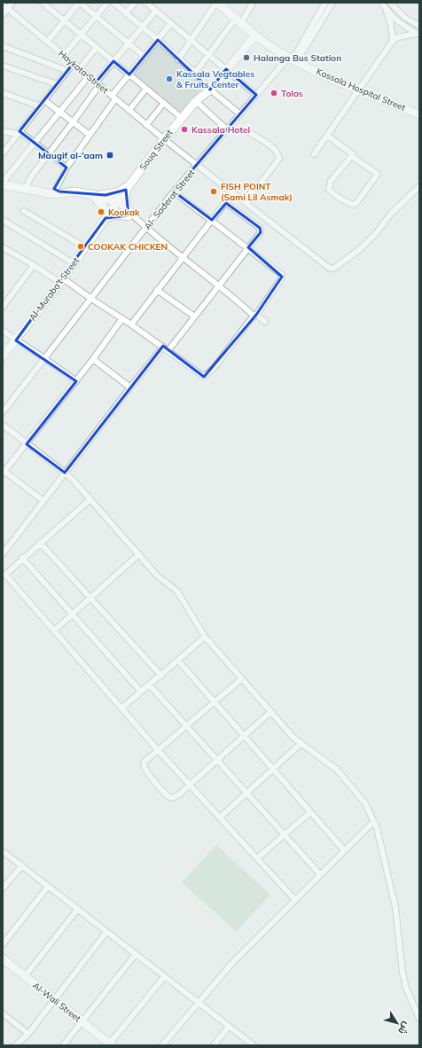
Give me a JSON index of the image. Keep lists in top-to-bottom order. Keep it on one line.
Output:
{"streets":{"main road":["Kassala Hospital Street","Souq Street","Al-Muraba't Street","Al-Wali Street"],"street":["Haykota Street","Al- Saderat Street"]},"crossings":[["Haykota Street","Souq Street"],["Haykota Street","Al- Saderat Street"],["Kassala Hospital Street","Souq Street"],["Kassala Hospital Street","Al- Saderat Street"],["Souq Street","Al-Muraba't Street"]],"places":{"other":["Halanga Bus Station","Kassala Vegtables & Fruits Center","Tolos","Kassala Hotel","FISH POINT (Sami Lil Asmak)","Kookak","COOKAK CHICKEN"],"transit":["Maugif al-'aam"]},"north":"bottom right"}
